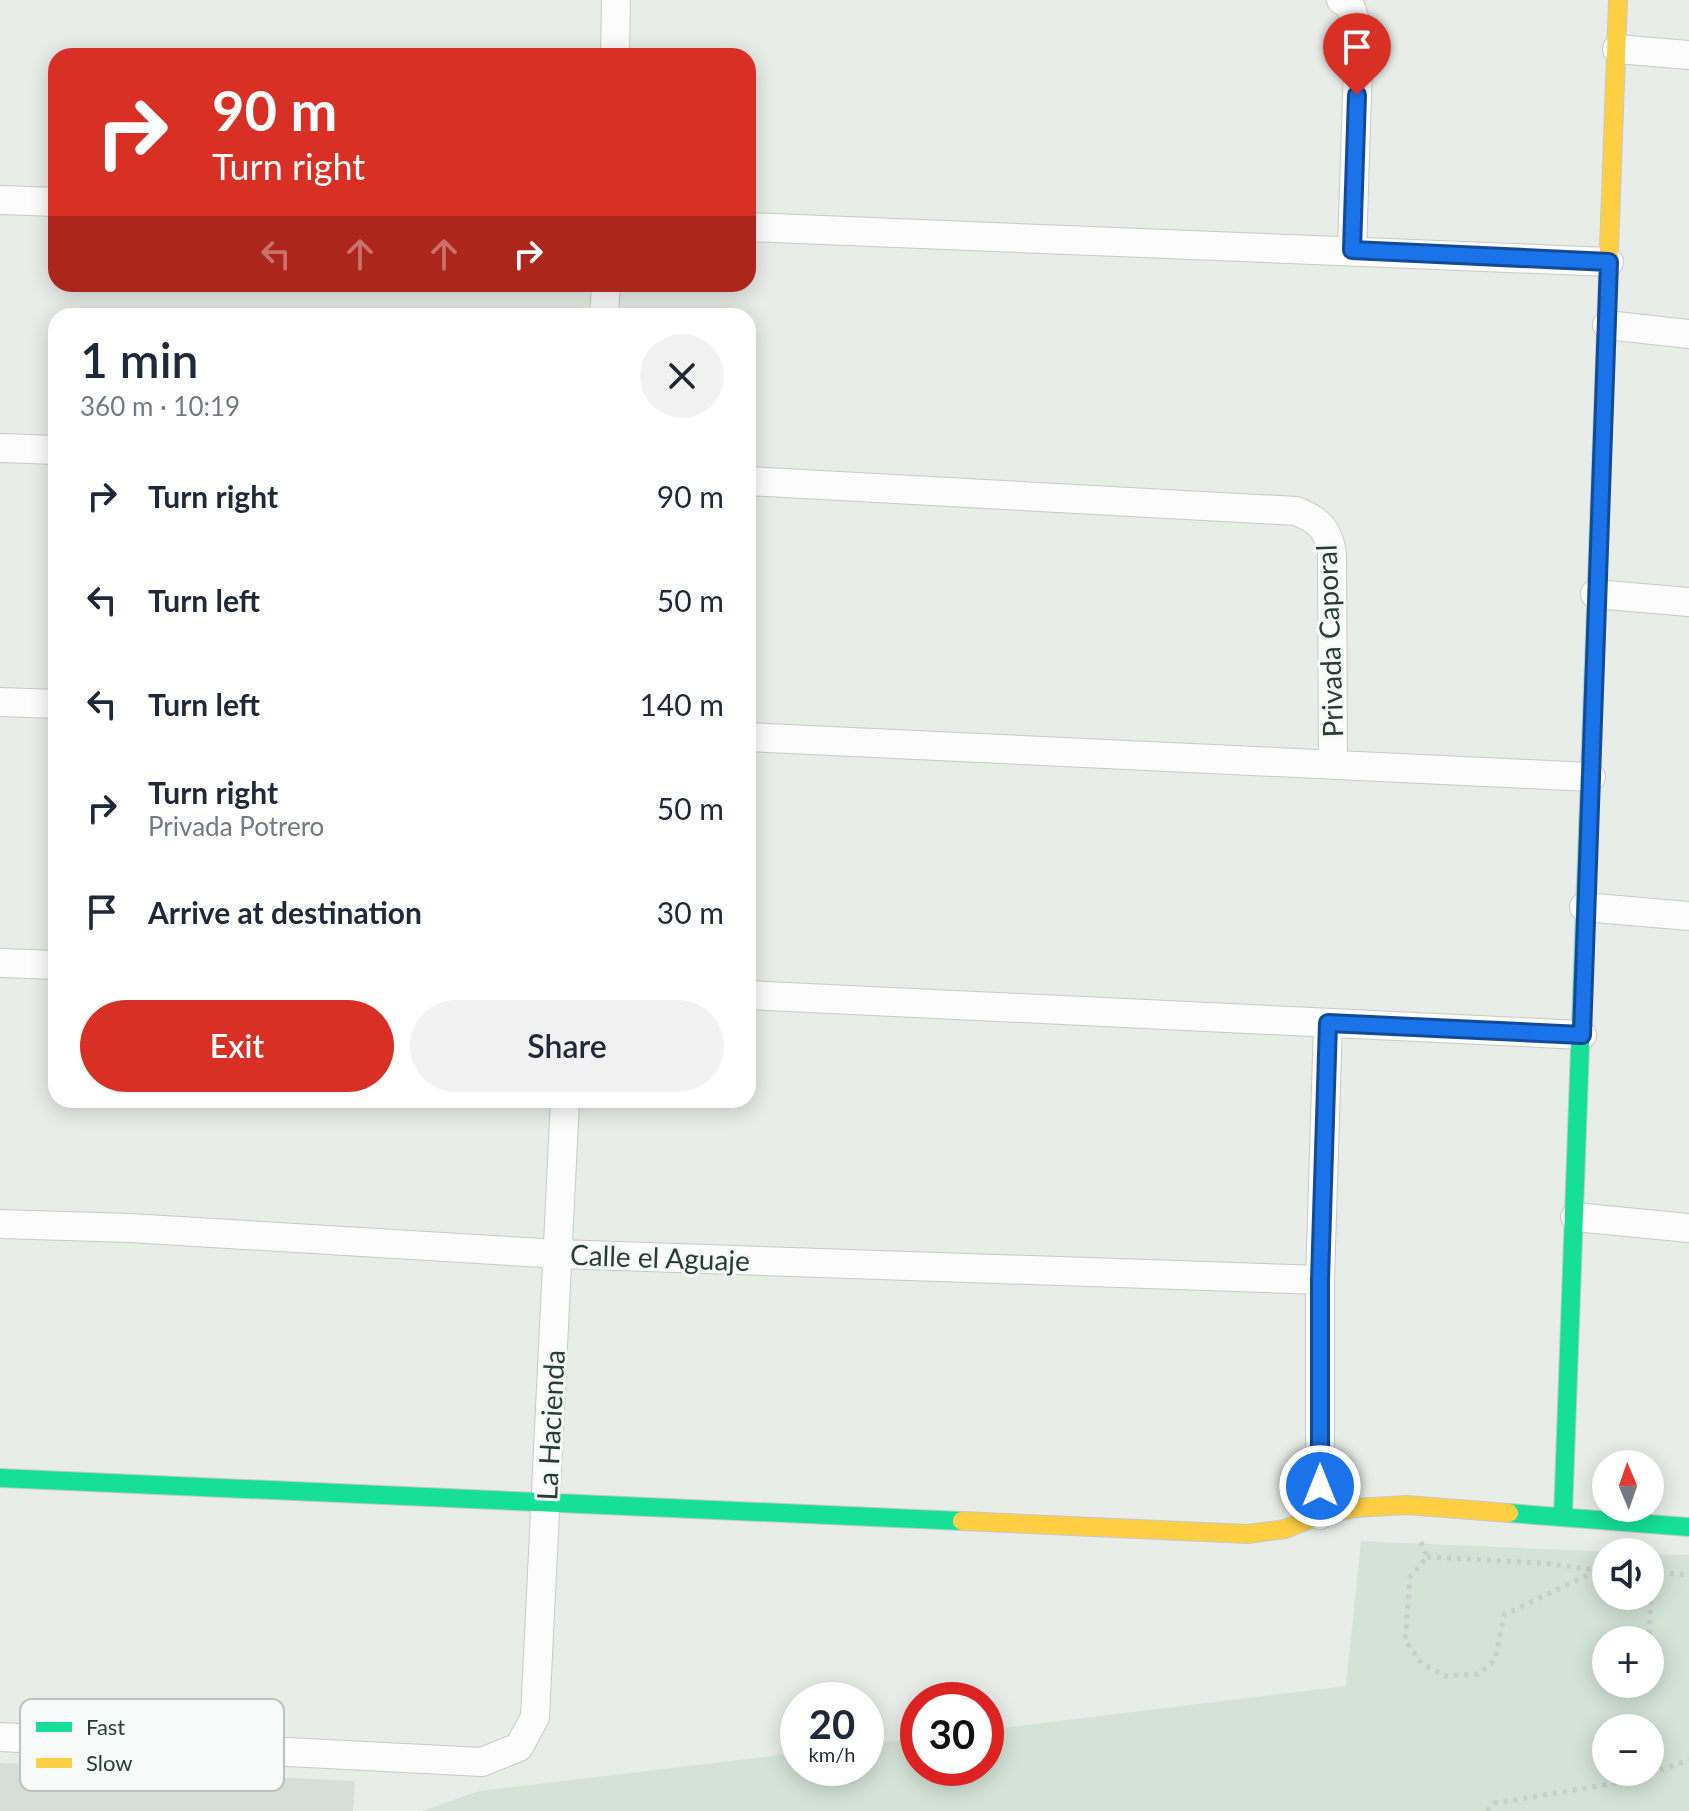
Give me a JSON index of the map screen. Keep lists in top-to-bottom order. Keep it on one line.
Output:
{"streets":{"street":["Privada Caporal","Calle el Aguaje","La Hacienda"]},"crossings":[["Calle el Aguaje","La Hacienda"]],"legend":["Fast","Slow"],"north":"top","page":{"turn":["90 m","Turn right"],"heading":["1 min","360 m · 10:19"],"list":[{"name":"Turn right","value":"90 m"},{"name":"Turn left","value":"50 m"},{"name":"Turn left","value":"140 m"},{"name":"Turn right","note":"Privada Potrero","value":"50 m"},{"name":"Arrive at destination","value":"30 m"}],"buttons":["Exit","Share"],"map_buttons":["+","−"],"speed":"20 km/h","limit":"30"}}
